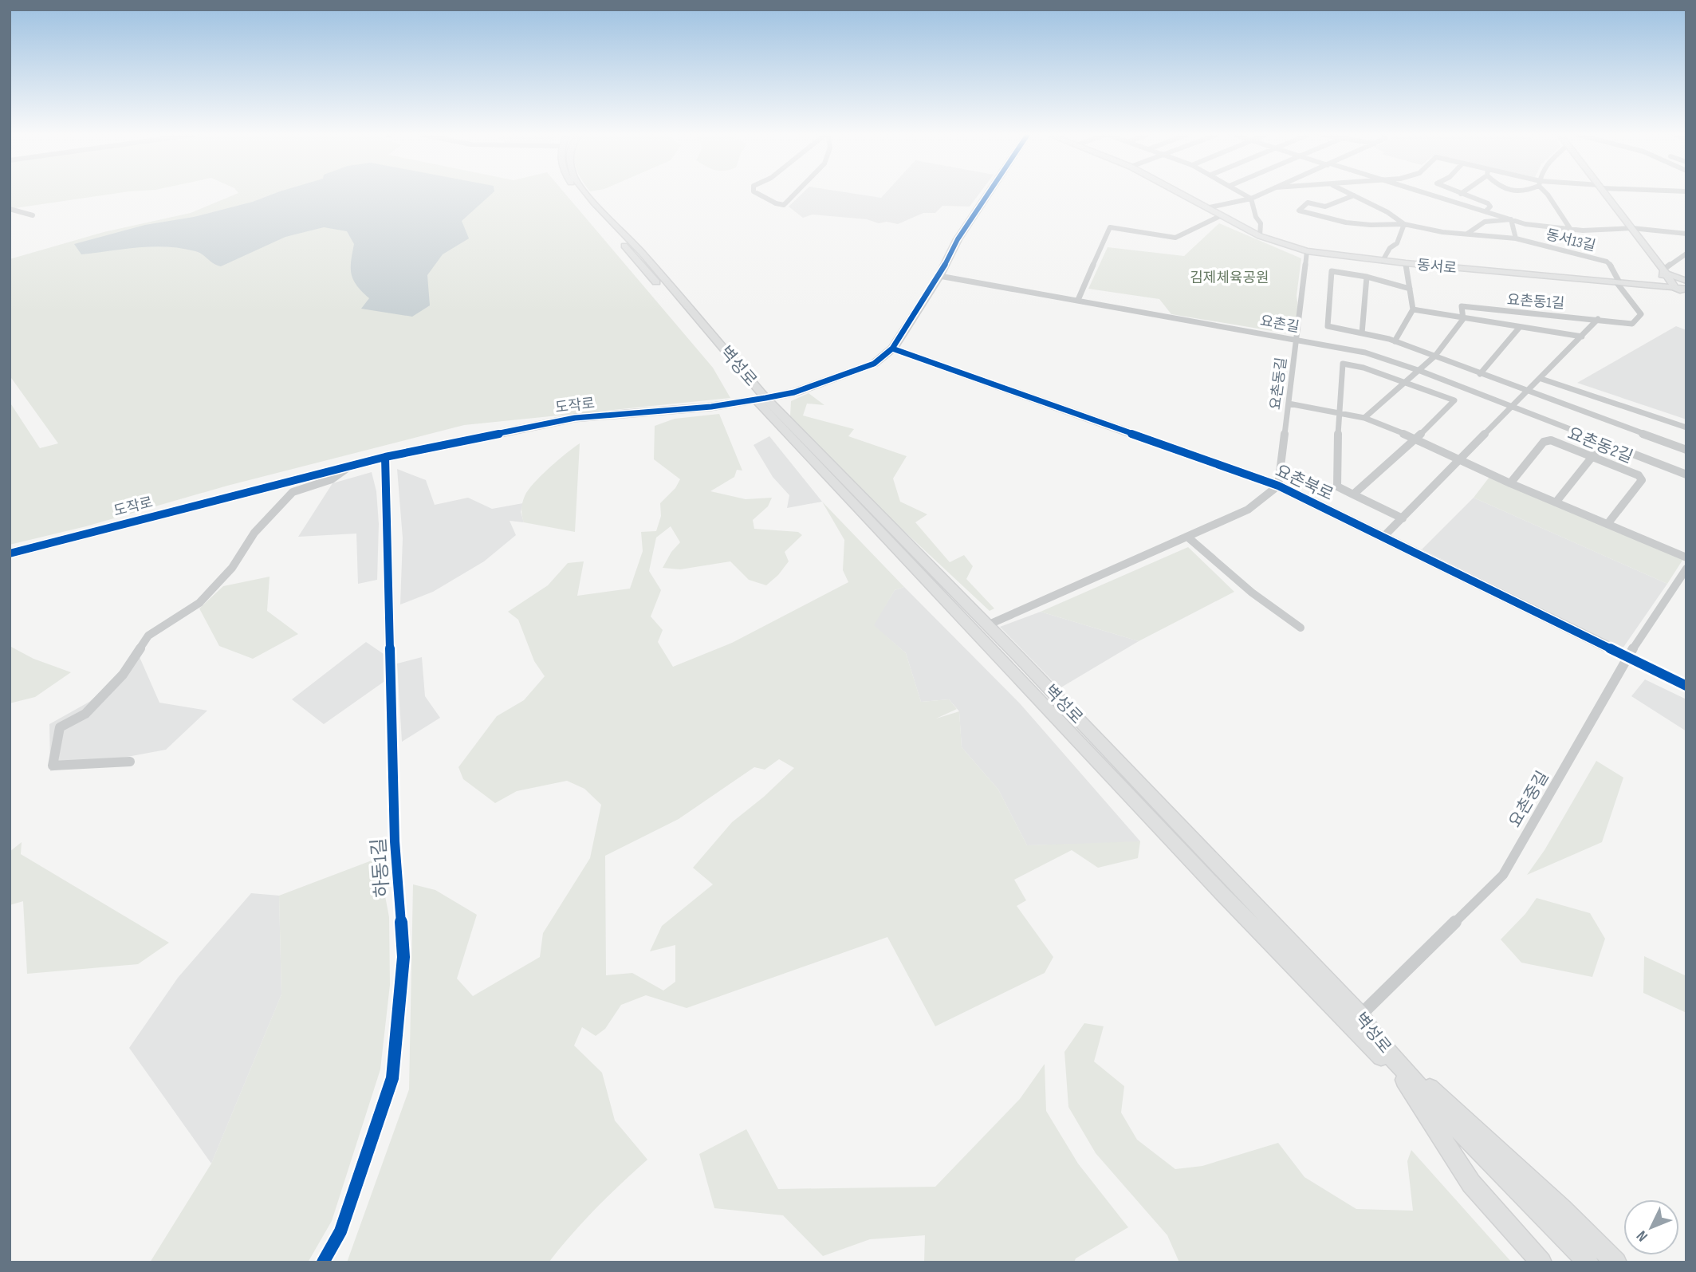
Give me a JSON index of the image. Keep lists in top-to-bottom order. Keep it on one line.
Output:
{"streets":{"main road":["동서로","벽성로","도작로","요촌북로"],"street":["동서13길","요촌동1길","요촌길","요촌동길","요촌동2길","요촌중길","하동1길"]},"crossings":[["동서13길","동서로"],["동서로","요촌동길"],["요촌동1길","요촌길"],["요촌길","요촌동길"],["요촌길","도작로"],["벽성로","도작로"],["벽성로","요촌중길"],["요촌동길","요촌북로"],["도작로","요촌북로"],["도작로","하동1길"],["요촌북로","요촌중길"]],"parks":["김제체육공원"],"north":"bottom left"}
